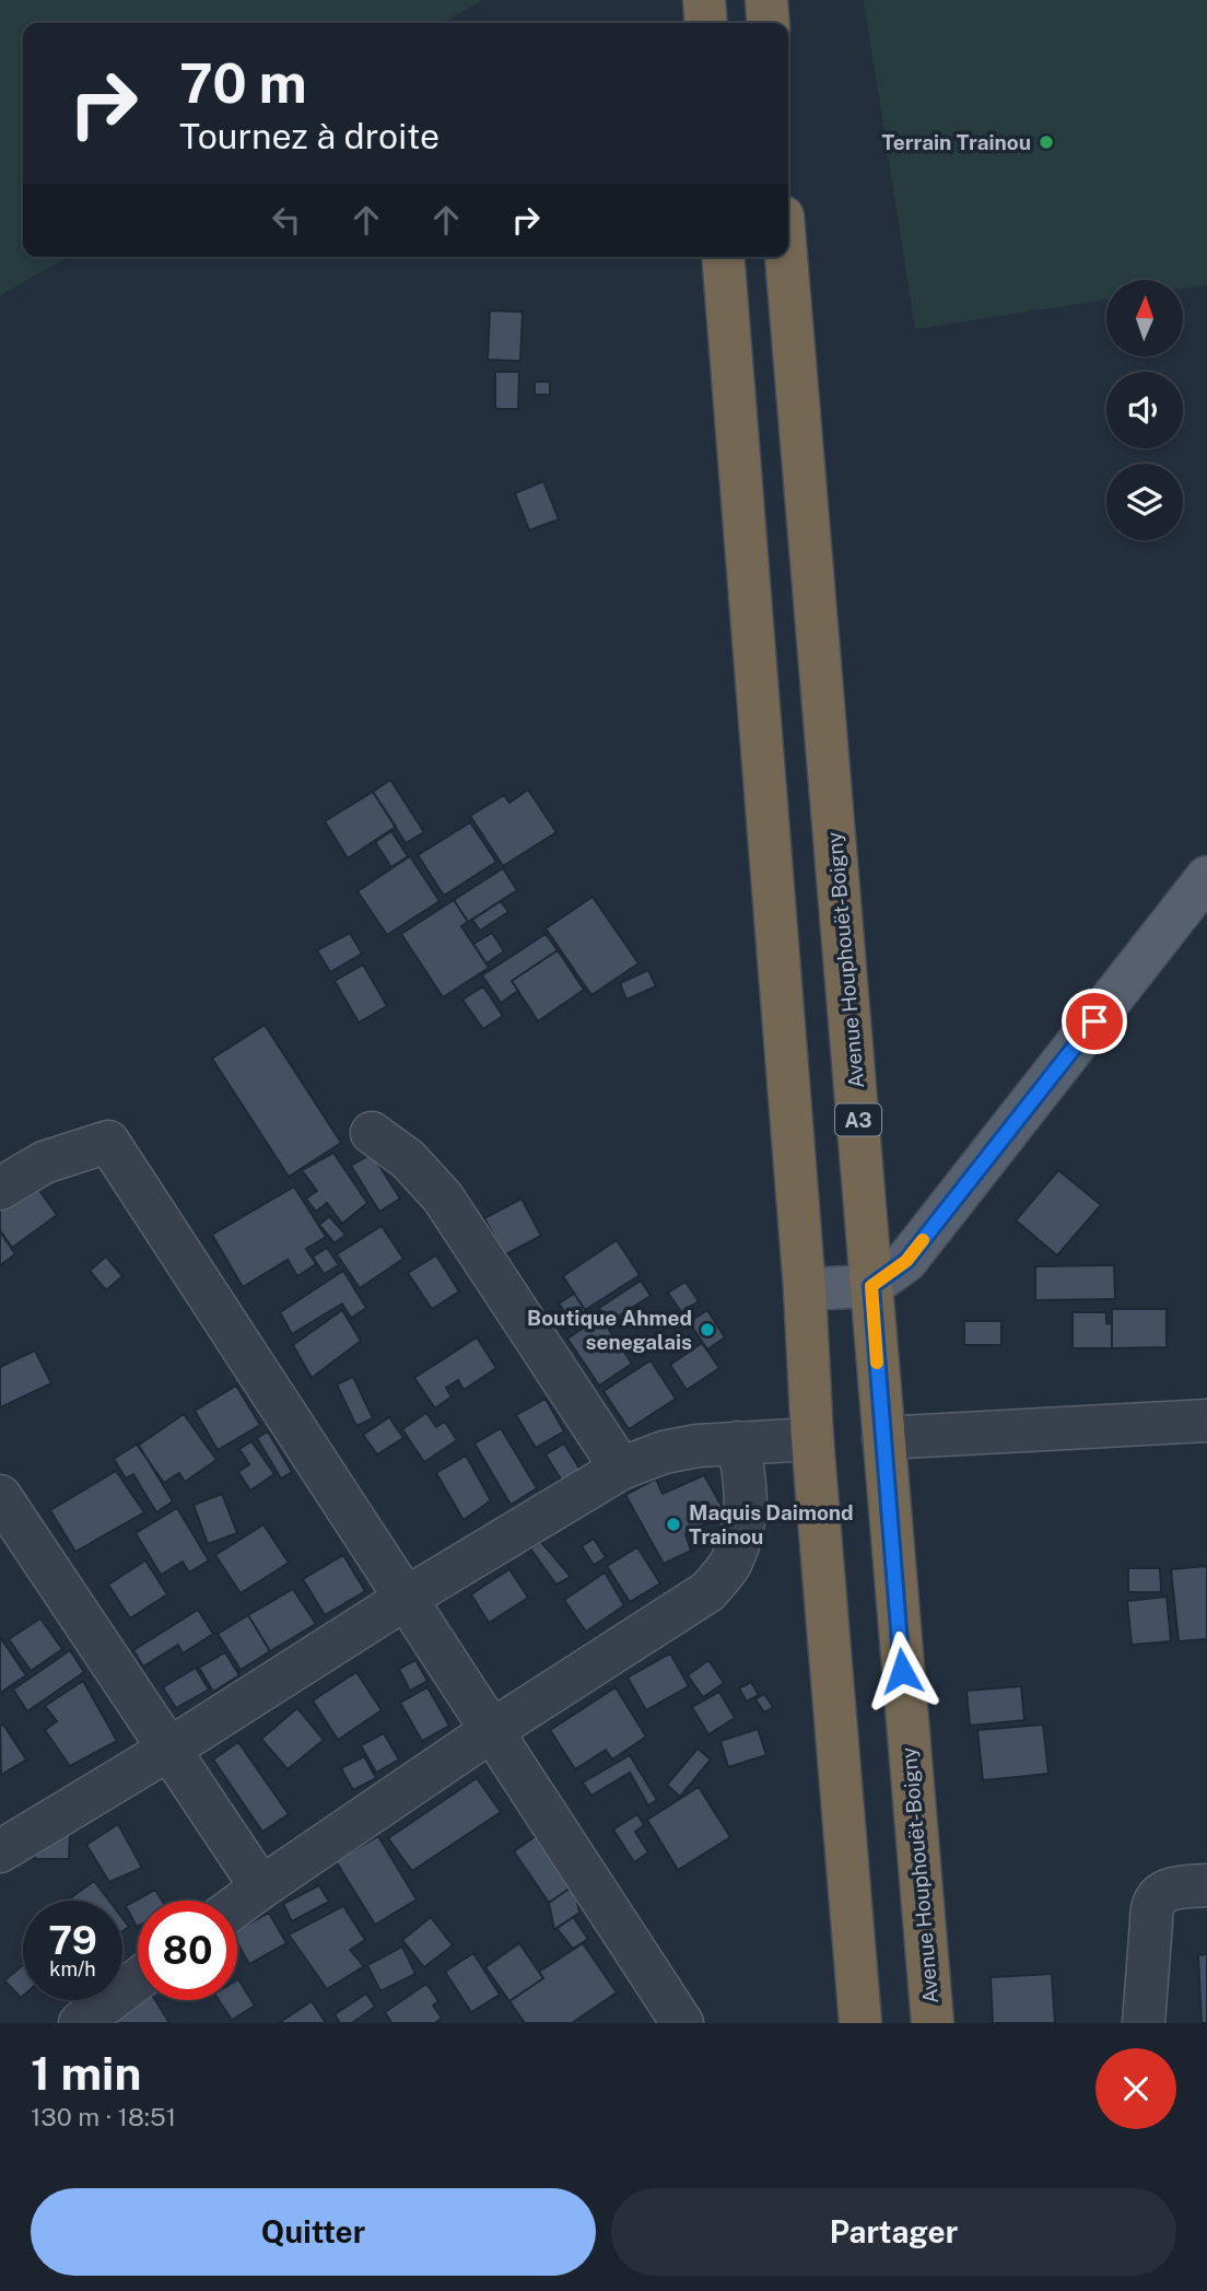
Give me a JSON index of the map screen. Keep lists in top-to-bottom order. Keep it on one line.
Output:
{"streets":{"highway":["Avenue Houphouët-Boigny","A3"]},"places":["Terrain Trainou","Boutique Ahmed senegalais","Maquis Daimond Trainou"],"north":"top","page":{"turn":["70 m","Tournez à droite"],"speed":"79 km/h","limit":"80","heading":["1 min","130 m · 18:51"],"buttons":["Quitter","Partager"]}}
